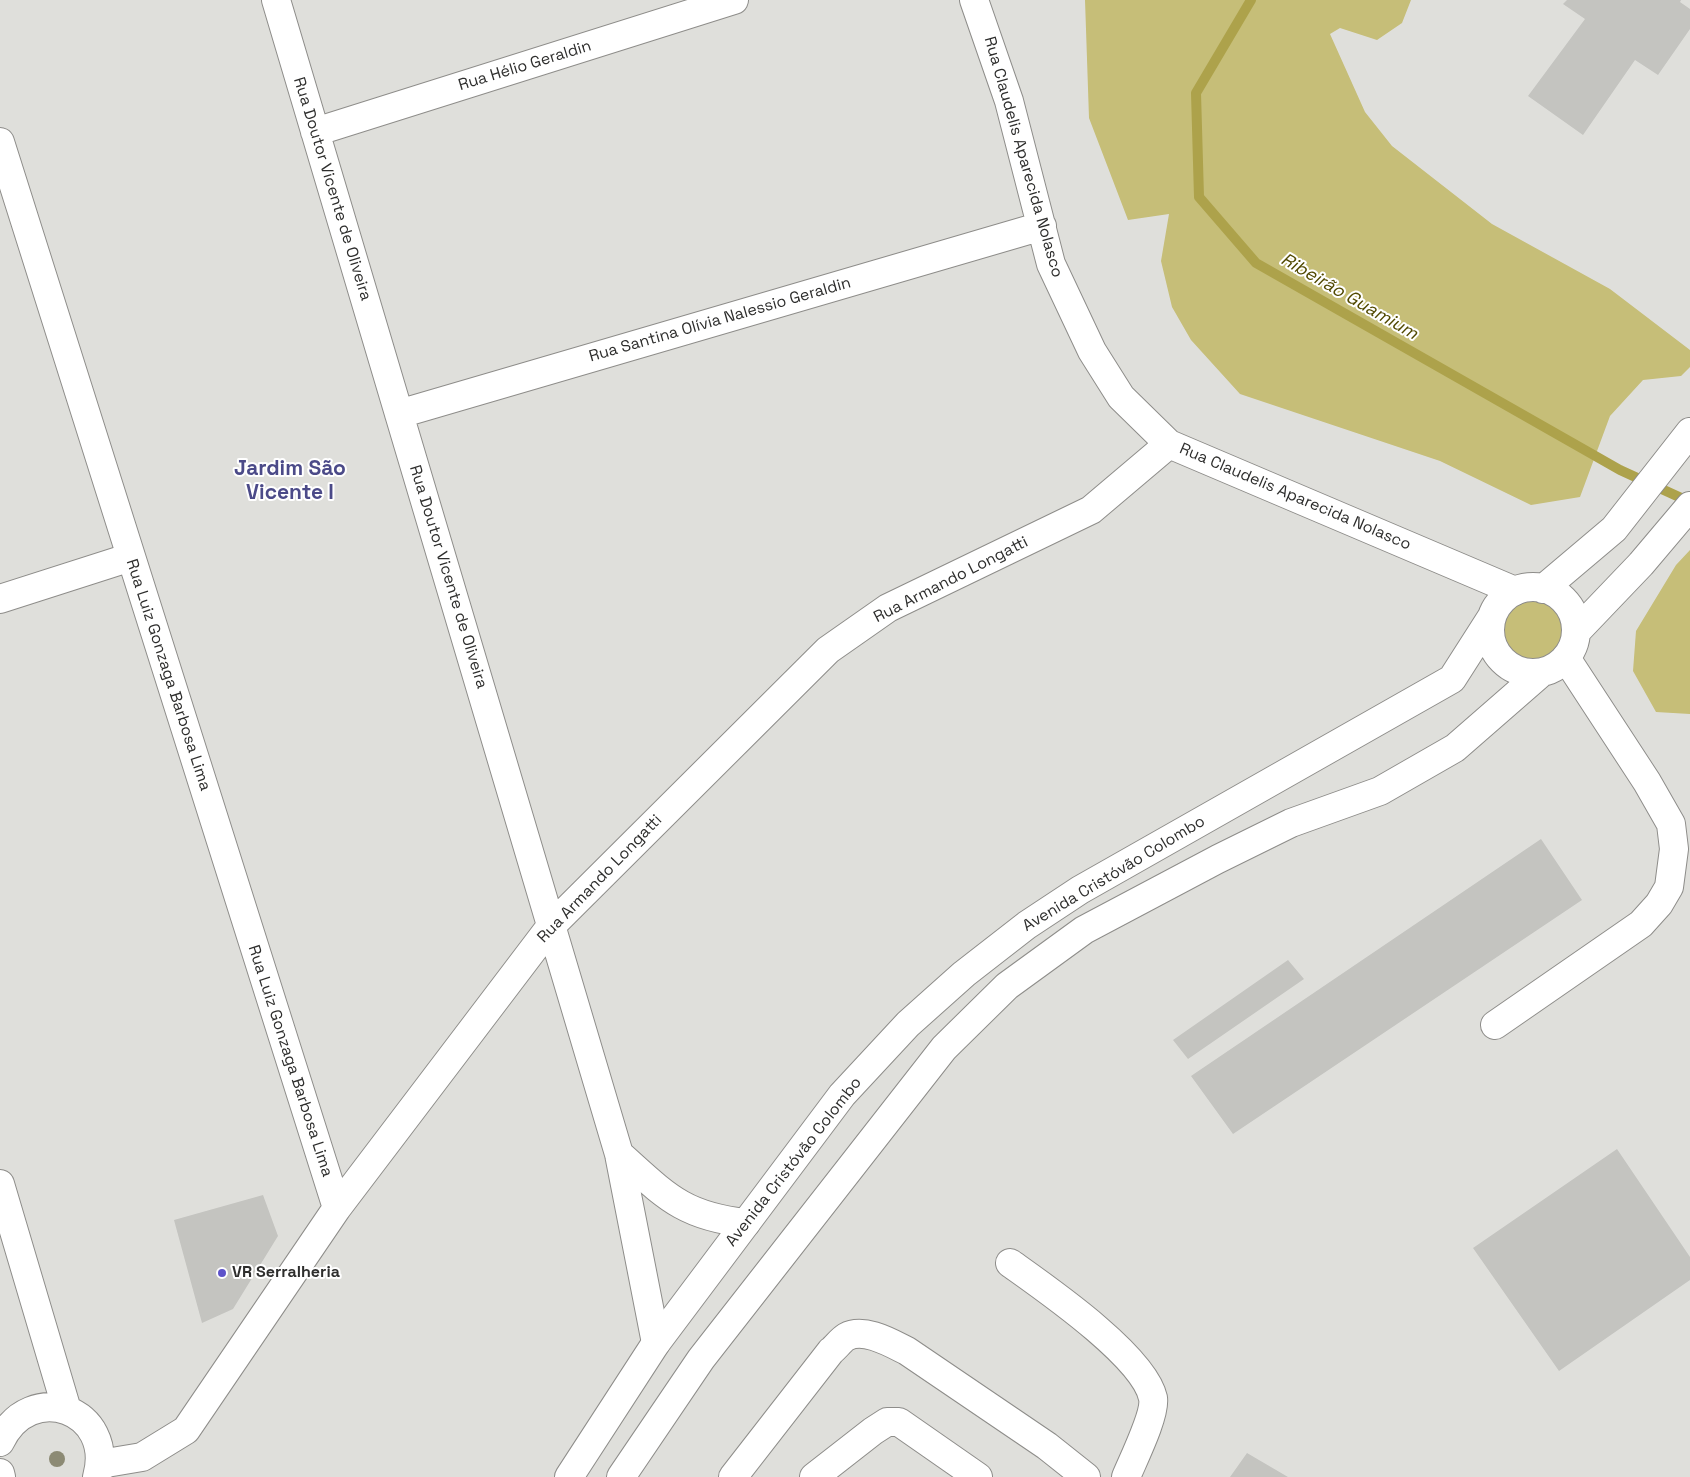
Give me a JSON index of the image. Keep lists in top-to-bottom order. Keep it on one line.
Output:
{"streets":{"street":["Rua Hélio Geraldin","Rua Claudelis Aparecida Nolasco","Rua Doutor Vicente de Oliveira","Rua Santina Olívia Nalessio Geraldin","Rua Armando Longatti","Rua Luiz Gonzaga Barbosa Lima","Avenida Cristóvão Colombo"]},"crossings":[["Rua Hélio Geraldin","Rua Doutor Vicente de Oliveira"],["Rua Claudelis Aparecida Nolasco","Rua Santina Olívia Nalessio Geraldin"],["Rua Claudelis Aparecida Nolasco","Rua Armando Longatti"],["Rua Claudelis Aparecida Nolasco","Avenida Cristóvão Colombo"],["Rua Doutor Vicente de Oliveira","Rua Santina Olívia Nalessio Geraldin"],["Rua Doutor Vicente de Oliveira","Rua Armando Longatti"],["Rua Doutor Vicente de Oliveira","Avenida Cristóvão Colombo"],["Rua Armando Longatti","Rua Luiz Gonzaga Barbosa Lima"]],"districts":["Jardim São Vicente I"],"water":["Ribeirão Guamium"],"places":["VR Serralheria"]}
